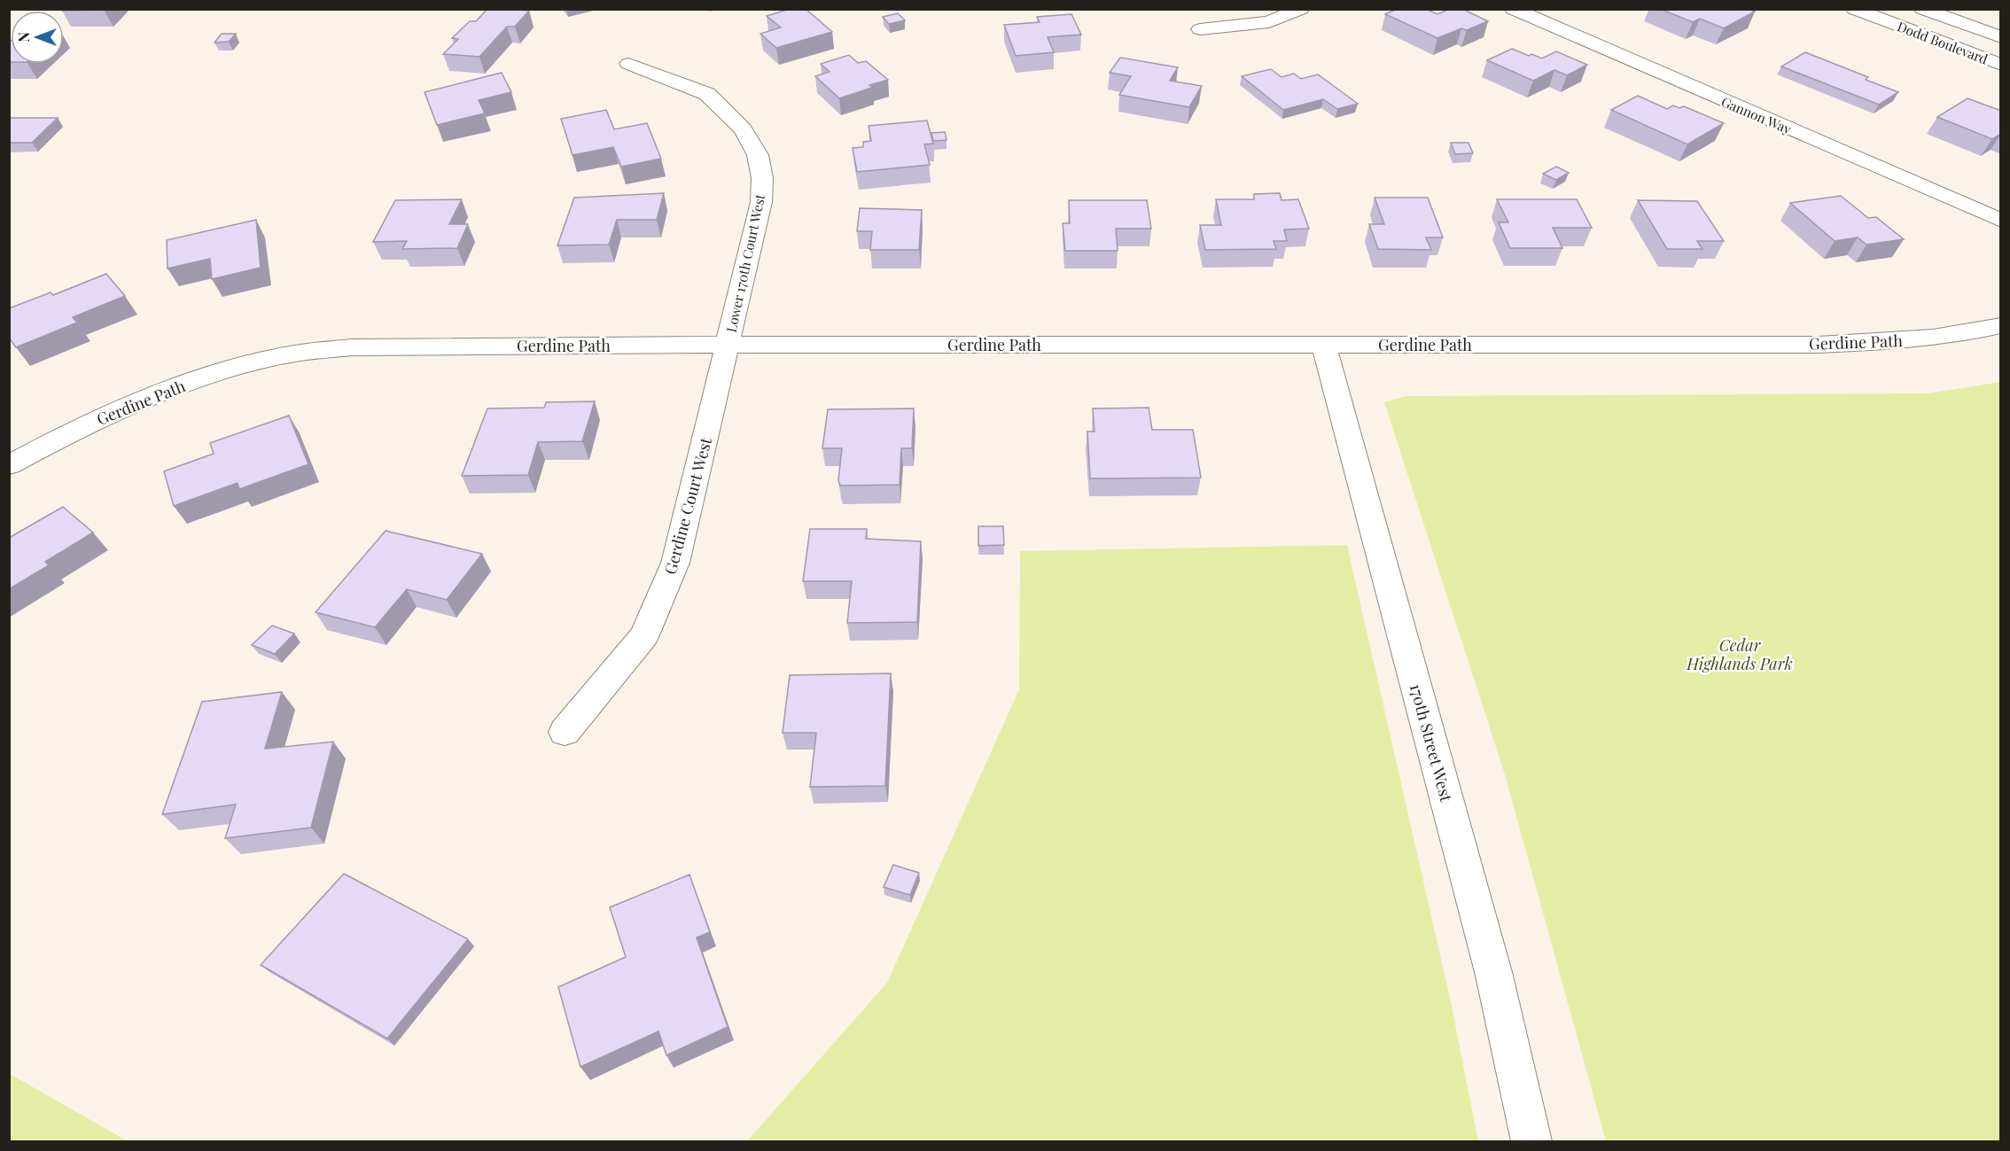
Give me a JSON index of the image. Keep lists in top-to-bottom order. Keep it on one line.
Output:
{"streets":{"street":["Dodd Boulevard","Gannon Way","Lower 170th Court West","Gerdine Path","Gerdine Court West","170th Street West"]},"crossings":[["Lower 170th Court West","Gerdine Path"],["Lower 170th Court West","Gerdine Court West"],["Gerdine Path","Gerdine Court West"],["Gerdine Path","170th Street West"]],"parks":["Cedar Highlands Park"],"north":"left"}
